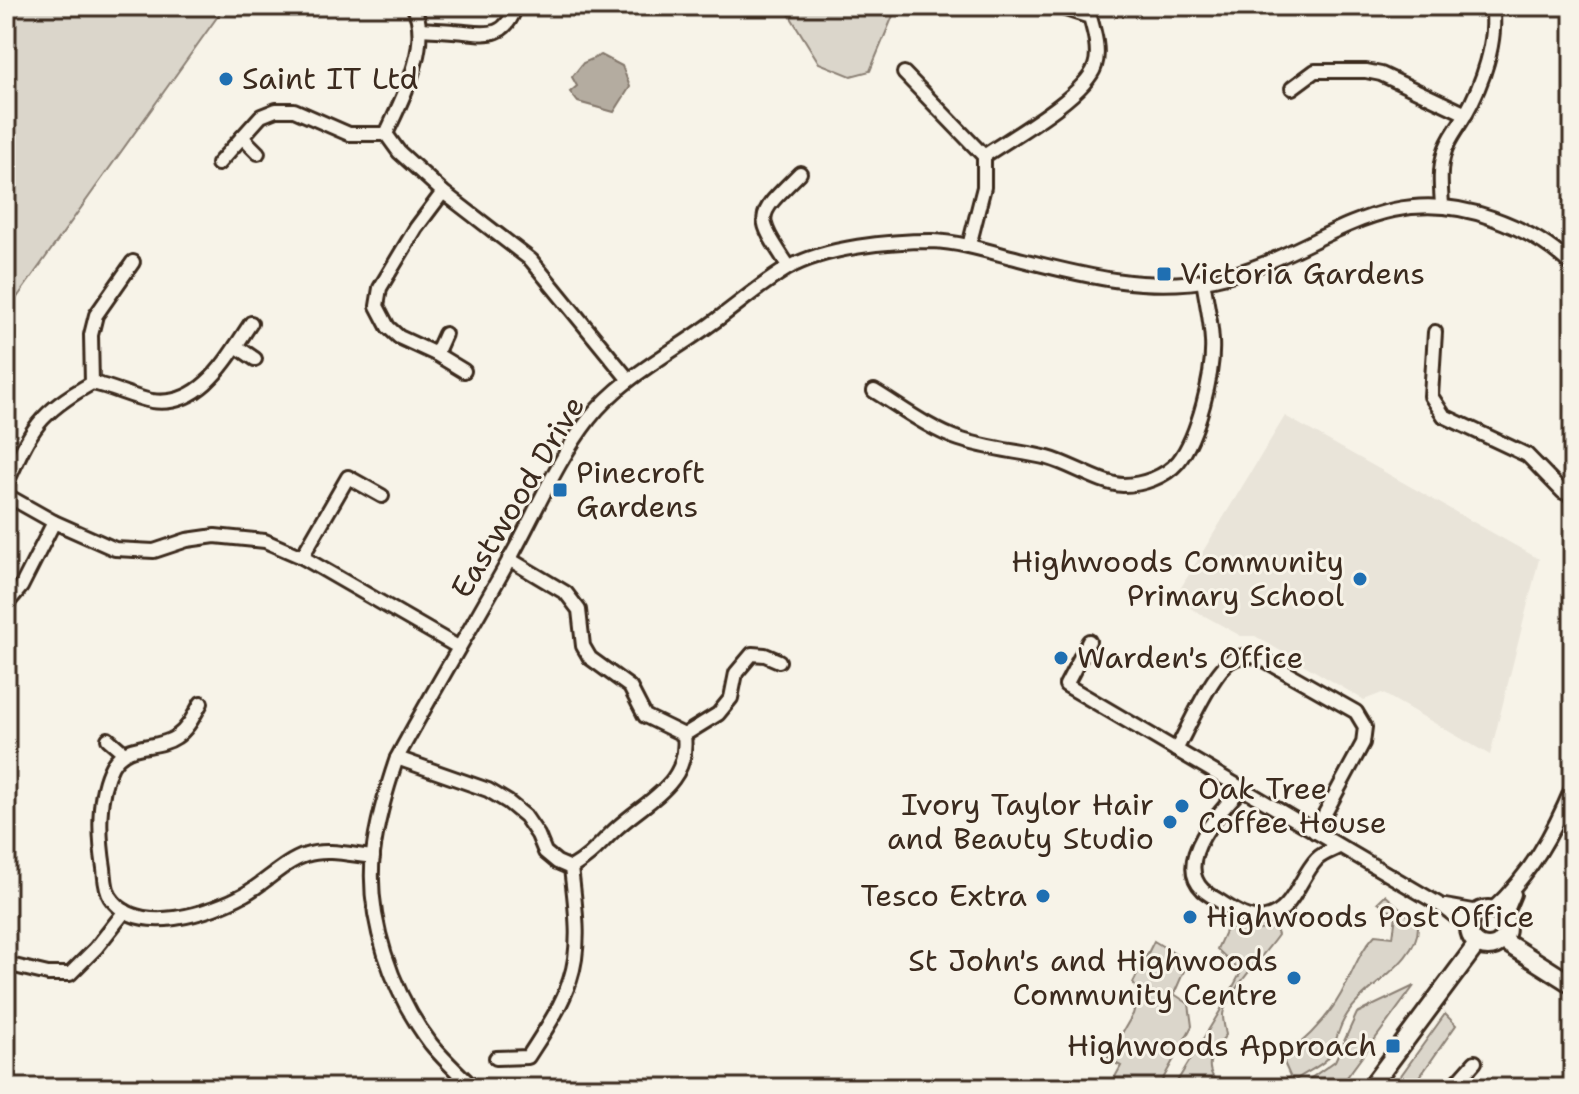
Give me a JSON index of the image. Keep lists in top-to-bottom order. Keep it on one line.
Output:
{"streets":{"street":["Eastwood Drive"]},"places":{"other":["Saint IT Ltd","Highwoods Community Primary School","Warden's Office","Oak Tree Coffee House","Ivory Taylor Hair and Beauty Studio","Tesco Extra","Highwoods Post Office","St John's and Highwoods Community Centre"],"transit":["Victoria Gardens","Pinecroft Gardens","Highwoods Approach"]}}
